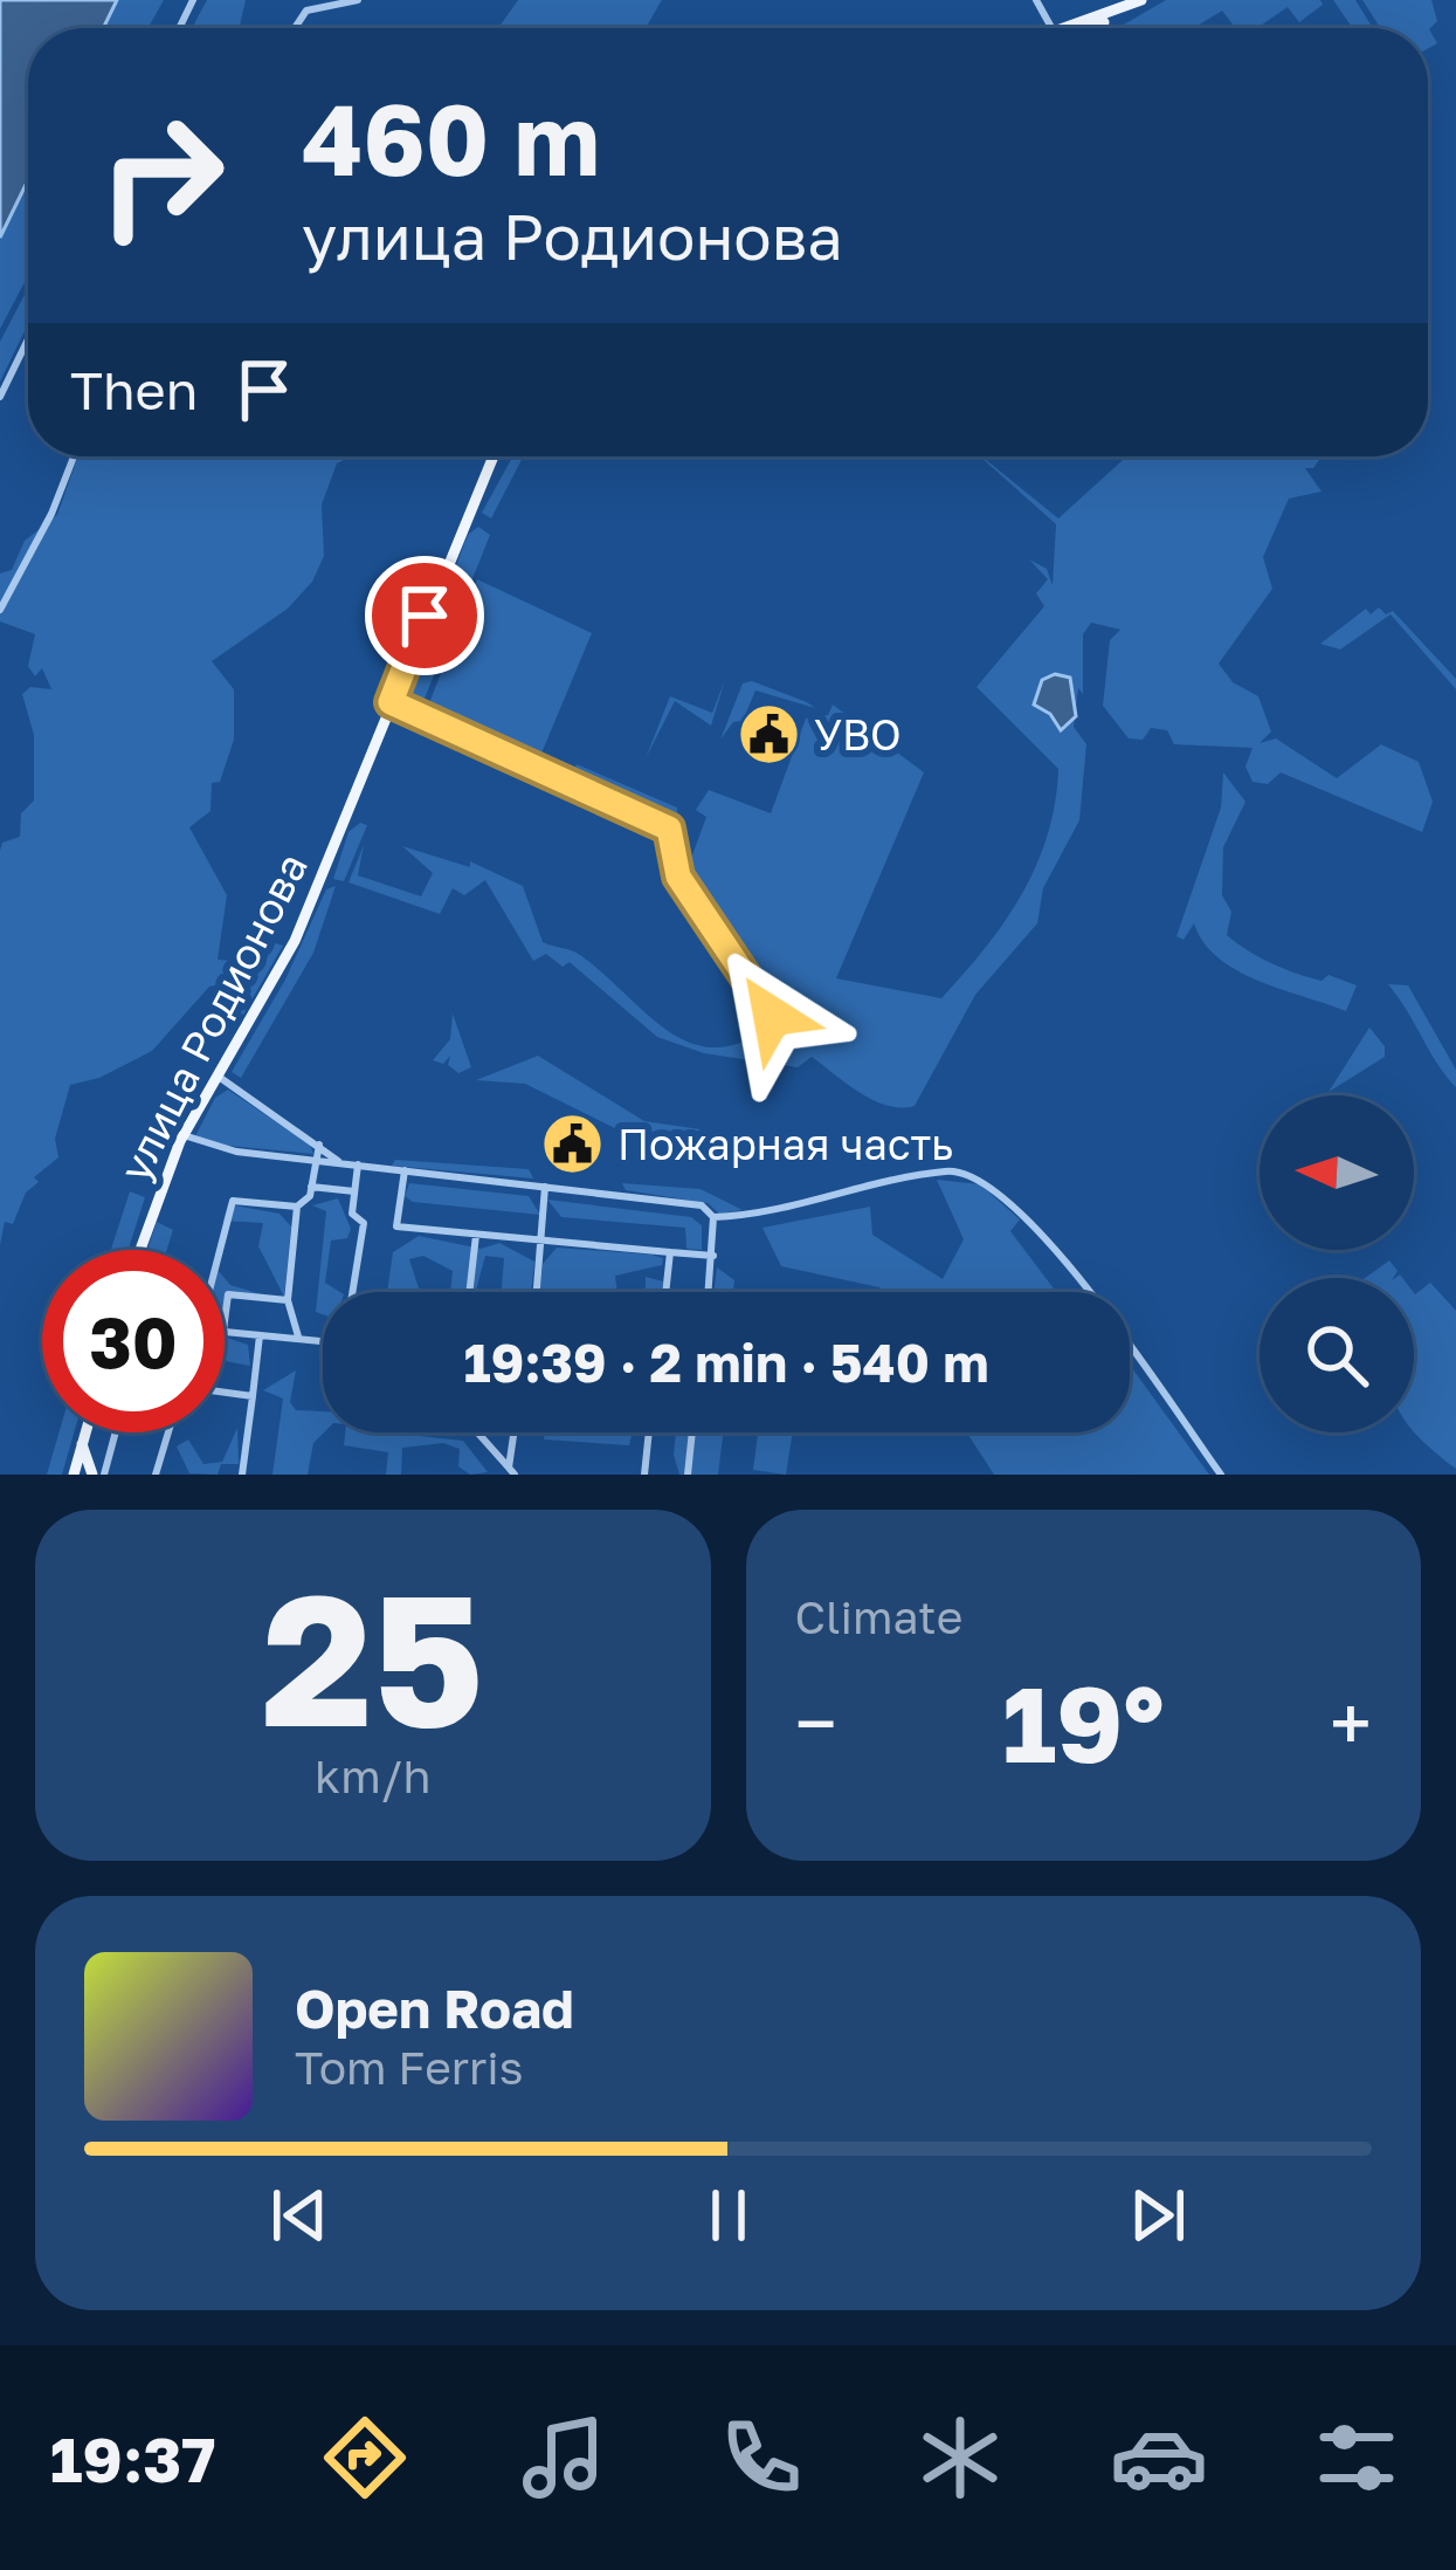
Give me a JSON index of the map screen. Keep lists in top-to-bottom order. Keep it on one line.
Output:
{"streets":{"main road":["улица Родионова"]},"places":{"public building":["УВО","Пожарная часть"]},"north":"left","page":{"turn":["460 m","улица Родионова"],"then":"Then","limit":"30","trip":"19:39 · 2 min · 540 m","tile":[["25","km/h"],"Climate"],"heat":["−","19°","+"],"song":["Open Road","Tom Ferris"],"tabs":"19:37"}}
